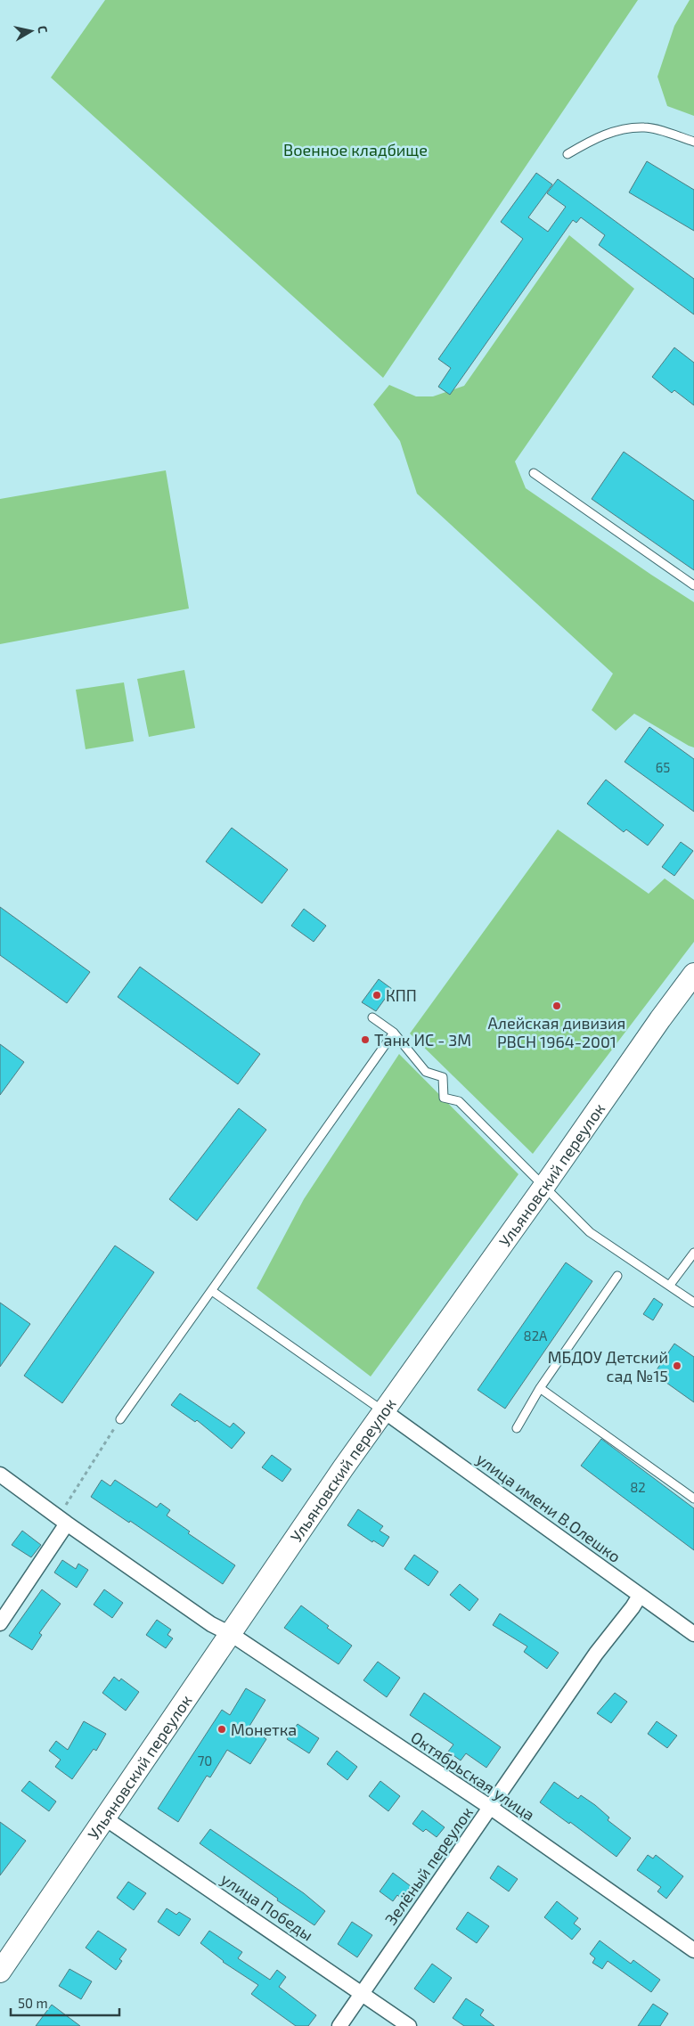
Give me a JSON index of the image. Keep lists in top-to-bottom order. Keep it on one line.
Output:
{"streets":{"main road":["Ульяновский переулок"],"street":["улица имени В.Олешко","Октябрьская улица","Зелёный переулок","улица Победы"]},"crossings":[["Ульяновский переулок","улица имени В.Олешко"],["Ульяновский переулок","Октябрьская улица"],["Ульяновский переулок","улица Победы"],["улица имени В.Олешко","Зелёный переулок"],["Октябрьская улица","Зелёный переулок"],["Зелёный переулок","улица Победы"]],"parks":["Военное кладбище"],"places":["КПП","Алейская дивизия РВСН 1964-2001","Танк ИС - 3М","МБДОУ Детский сад №15","Монетка"],"house_numbers":["65","82А","82","70"],"scale_bar":"50 m","north":"right"}
